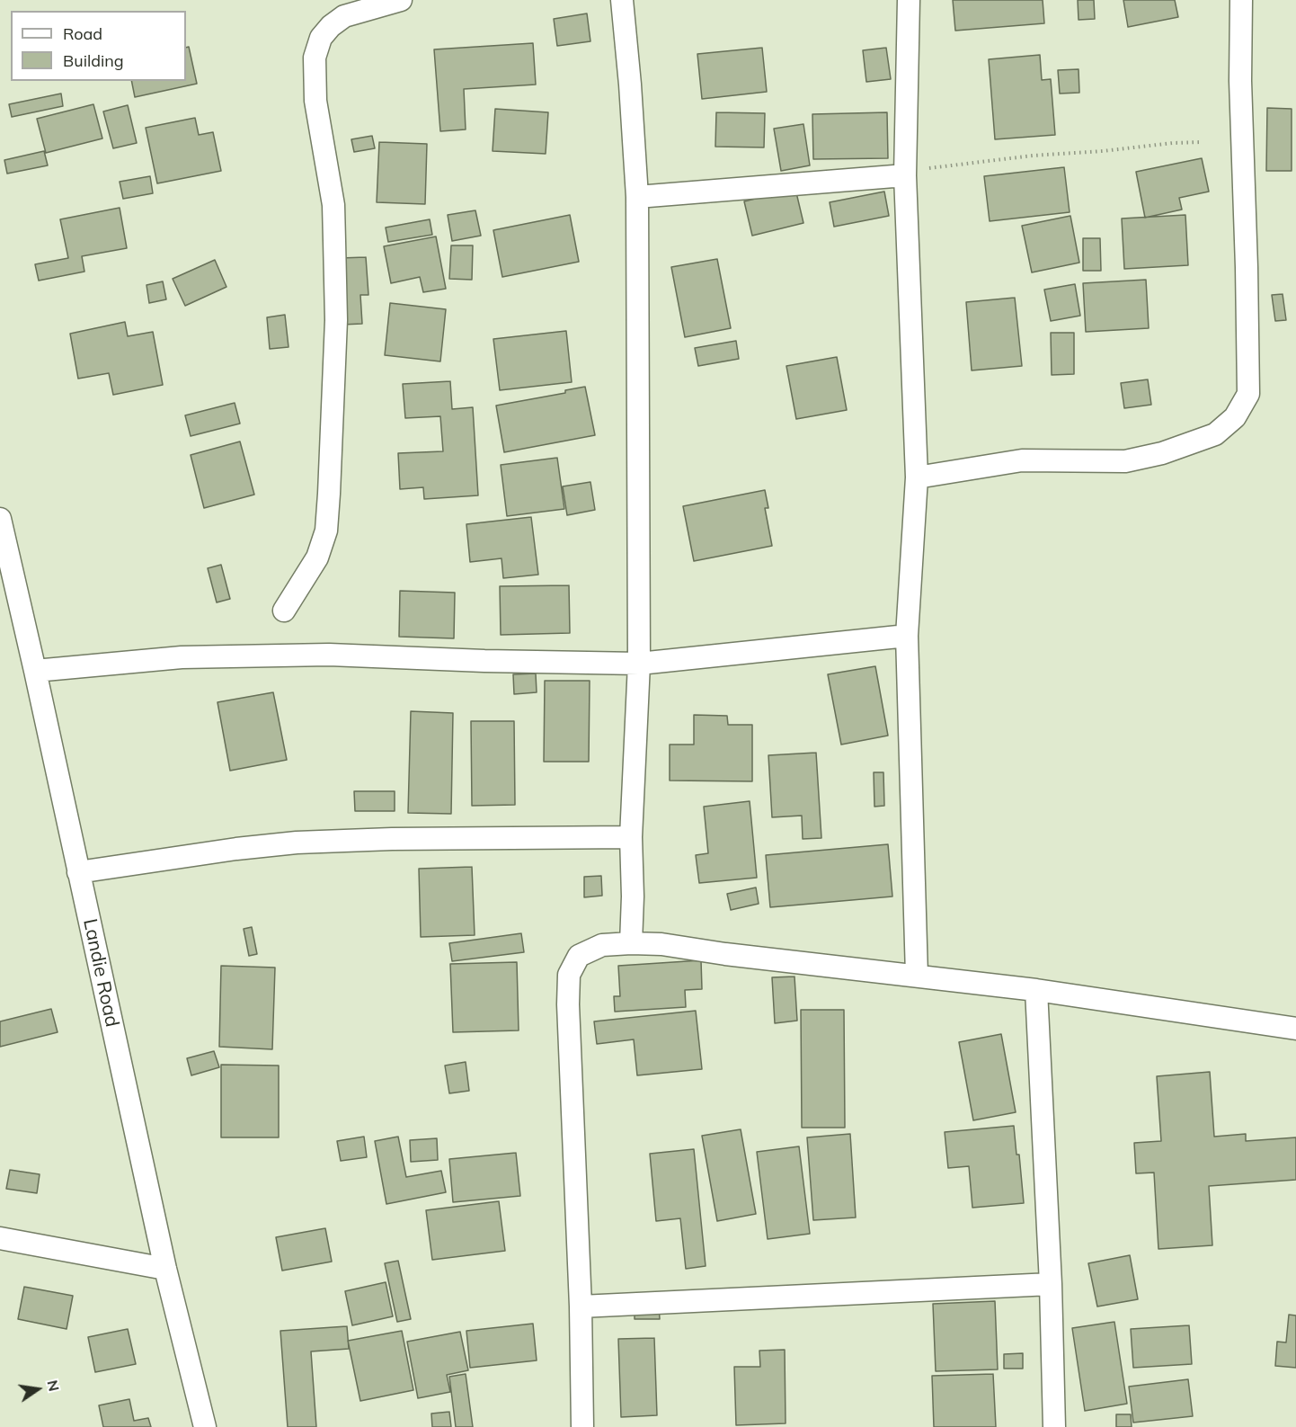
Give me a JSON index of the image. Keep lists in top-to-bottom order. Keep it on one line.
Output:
{"streets":{"street":["Landie Road"]},"legend":["Road","Building"],"north":"right"}
